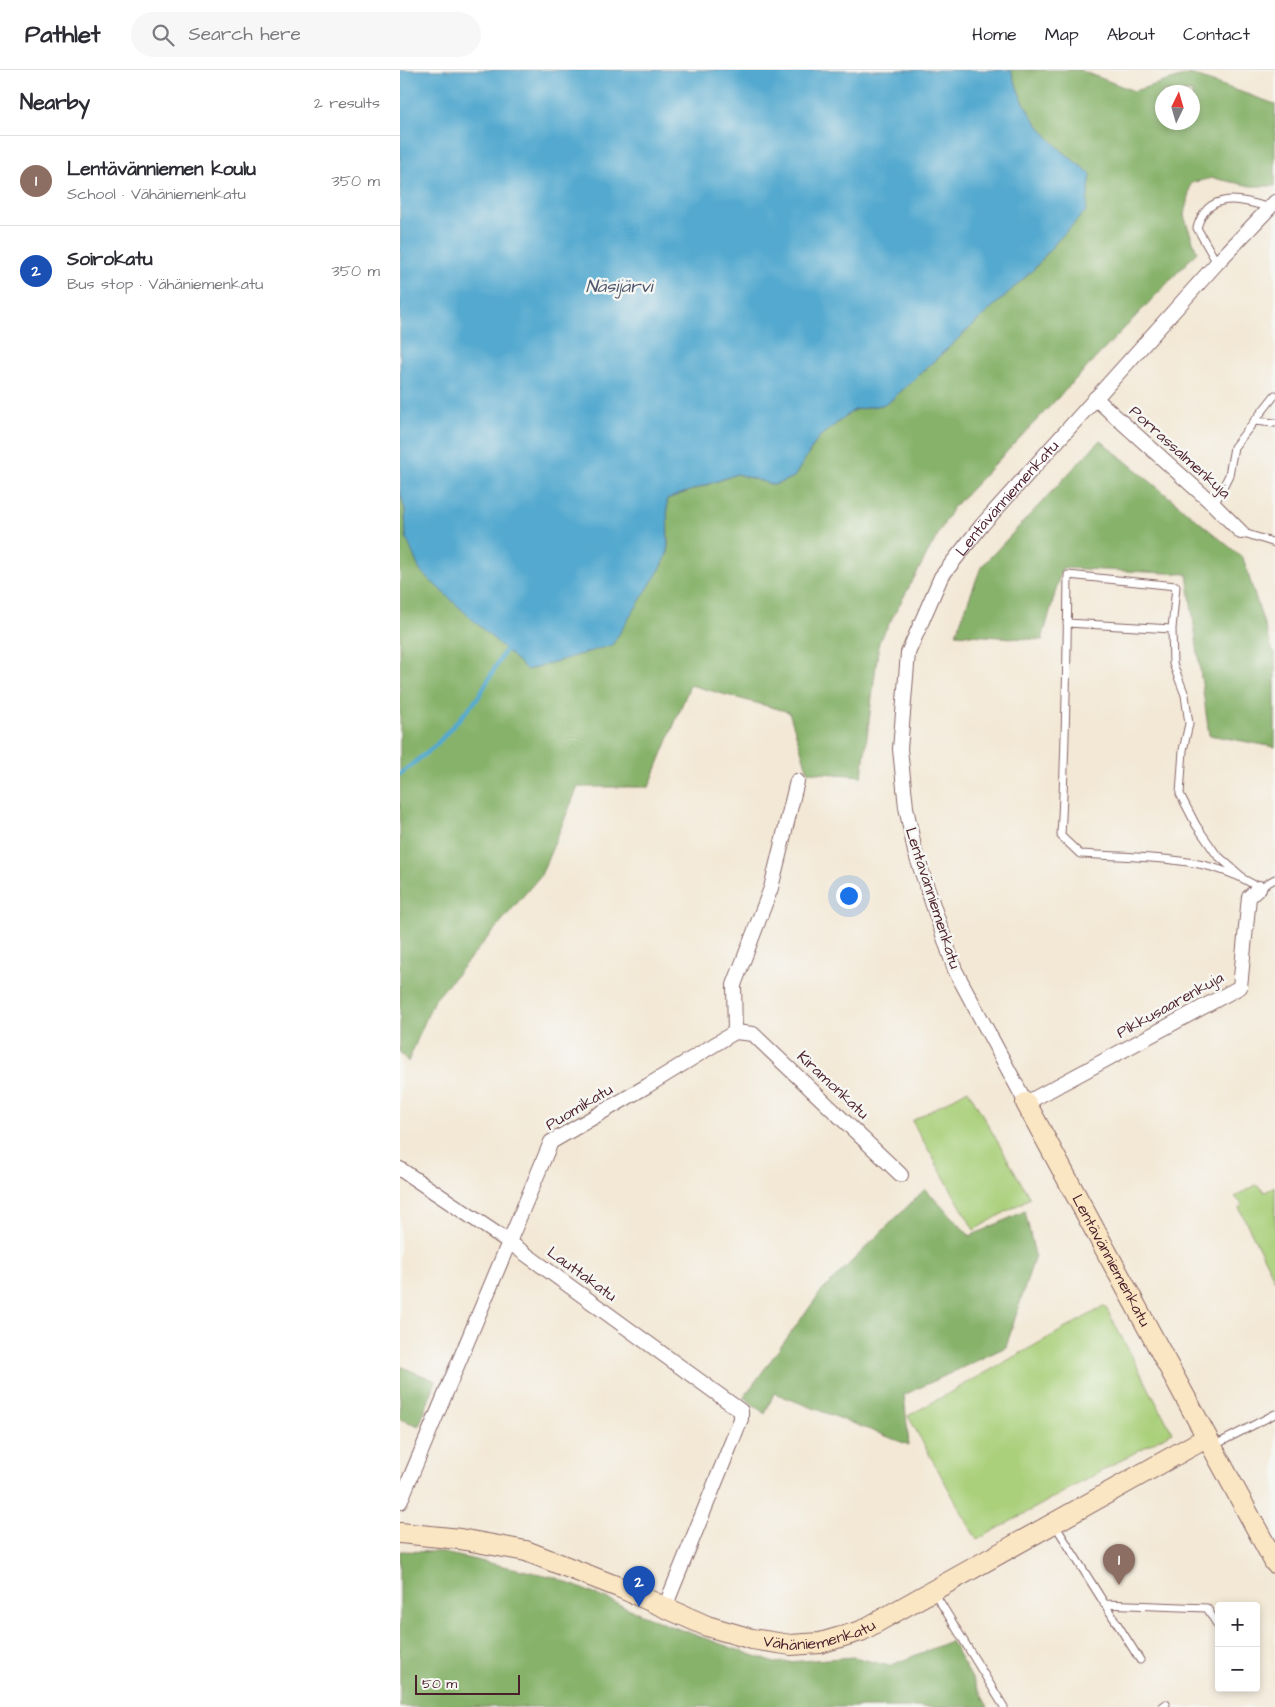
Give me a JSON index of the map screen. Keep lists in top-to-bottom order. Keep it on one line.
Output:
{"streets":{"street":["Porrassalmenkuja","Lentävänniemenkatu","Pikkusaarenkuja","Kiramonkatu","Puomikatu","Lauttakatu","Vähäniemenkatu"]},"crossings":[["Porrassalmenkuja","Lentävänniemenkatu"],["Lentävänniemenkatu","Pikkusaarenkuja"],["Lentävänniemenkatu","Vähäniemenkatu"],["Kiramonkatu","Puomikatu"],["Puomikatu","Lauttakatu"],["Lauttakatu","Vähäniemenkatu"]],"water":["Näsijärvi"],"scale_bar":"50 m","north":"top","page":{"header":"Pathlet","search":"Search here","nav":["Home","Map","About","Contact"],"heading":["Nearby","2 results"],"list":[{"mark":"1","name":"Lentävänniemen koulu","note":"School · Vähäniemenkatu","value":"350 m"},{"mark":"2","name":"Soirokatu","note":"Bus stop · Vähäniemenkatu","value":"350 m"}],"pins":["1","2"],"map_buttons":["+","−"],"scale":"50 m"}}
